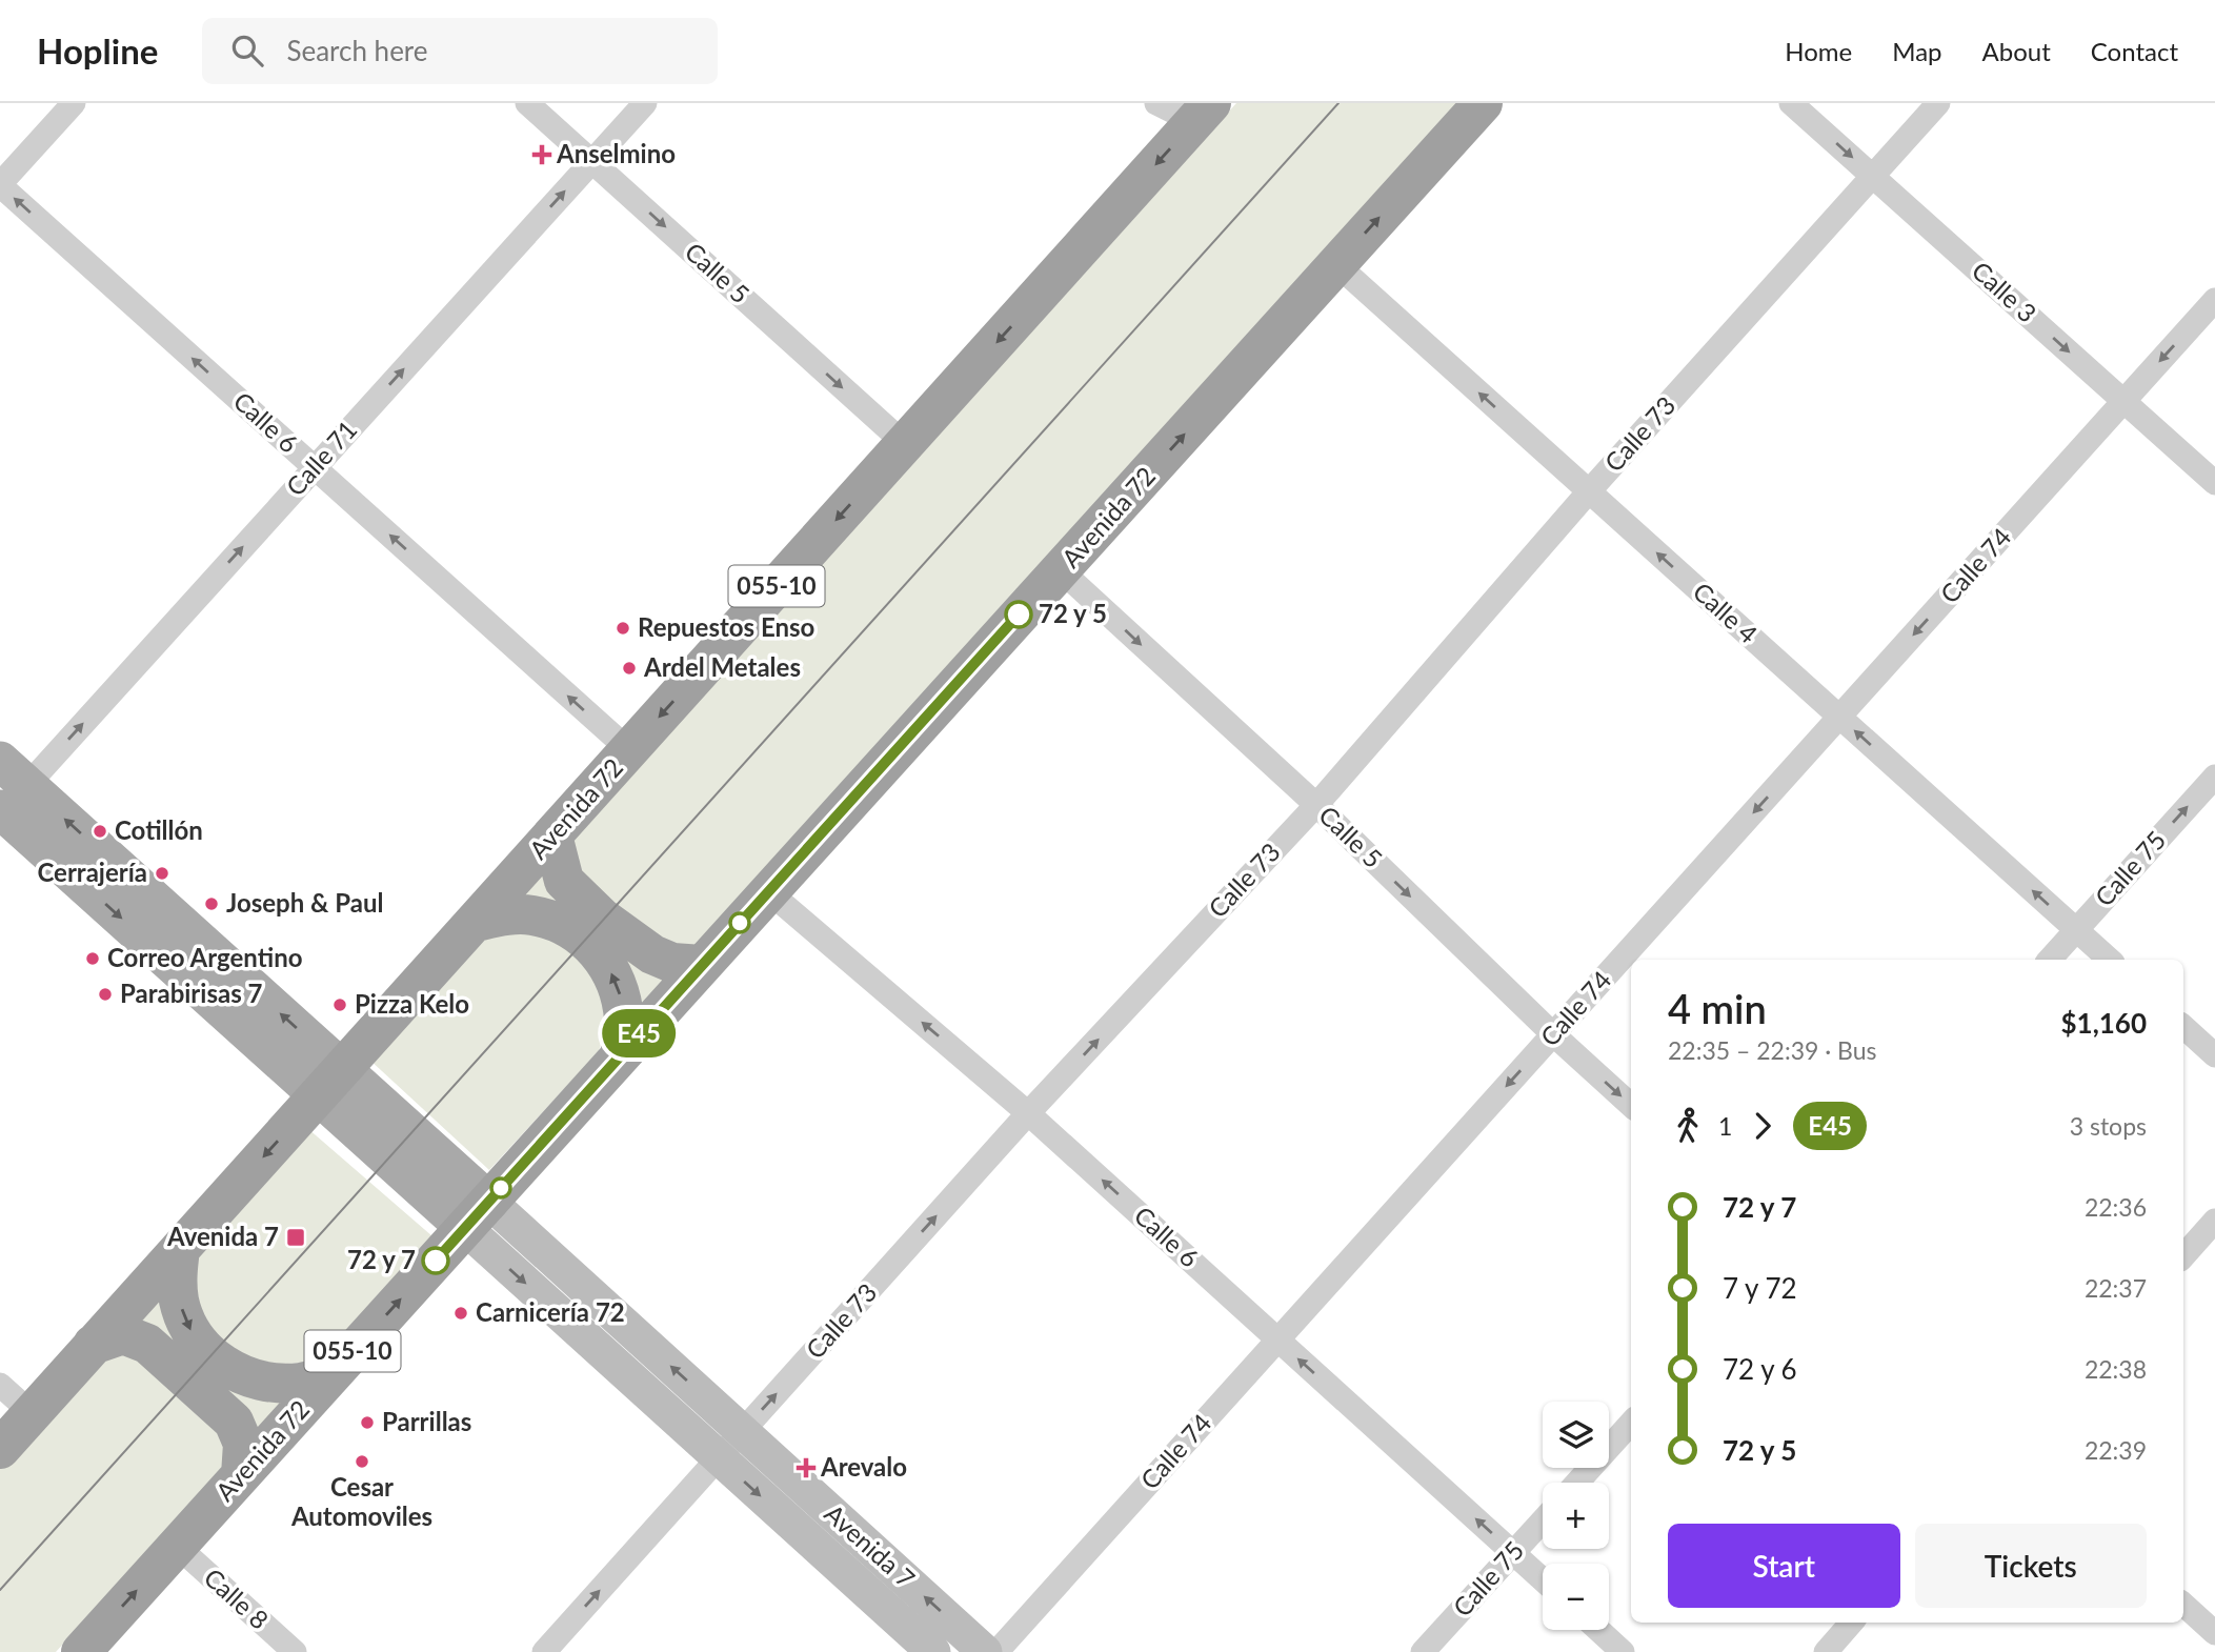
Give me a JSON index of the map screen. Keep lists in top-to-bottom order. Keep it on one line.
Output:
{"streets":{"highway":["Avenida 72","055-10"],"main road":["Avenida 7"],"street":["Calle 5","Calle 3","Calle 6","Calle 73","Calle 71","Calle 74","Calle 4","Calle 75","Calle 8"]},"crossings":[["Calle 5","Calle 73"],["Calle 5","Calle 71"],["Calle 5","Avenida 72"],["Calle 5","Calle 74"],["Calle 3","Calle 73"],["Calle 3","Calle 74"],["Calle 6","Calle 73"],["Calle 6","Calle 71"],["Calle 6","Avenida 72"],["Calle 6","Calle 74"],["Calle 6","Calle 75"],["Calle 73","Calle 4"],["Calle 73","Avenida 7"],["Calle 71","Avenida 7"],["Avenida 72","Calle 4"],["Avenida 72","Avenida 7"],["Avenida 72","Calle 8"],["Calle 74","Calle 4"],["Calle 4","Calle 75"]],"one_way":["Calle 5","Calle 3","Calle 6","Calle 73","Calle 71","Calle 74","Calle 4","Calle 75"],"places":{"health":["Anselmino","Arevalo"],"other":["72 y 5","Repuestos Enso","Ardel Metales","Cotillón","Cerrajería","Joseph & Paul","Correo Argentino","Parabirisas 7","Pizza Kelo","72 y 7","Carnicería 72","Parrillas","Cesar Automoviles"],"transit":["Avenida 7"]},"lines":["bus line E45"],"page":{"header":"Hopline","search":"Search here","nav":["Home","Map","About","Contact"],"on_map":"E45","heading":["4 min","22:35 – 22:39 · Bus","$1,160"],"legs":["1","E45","3 stops"],"list":[{"name":"72 y 7","value":"22:36"},{"name":"7 y 72","value":"22:37"},{"name":"72 y 6","value":"22:38"},{"name":"72 y 5","value":"22:39"}],"map_buttons":["+","−"],"buttons":["Start","Tickets"]}}
